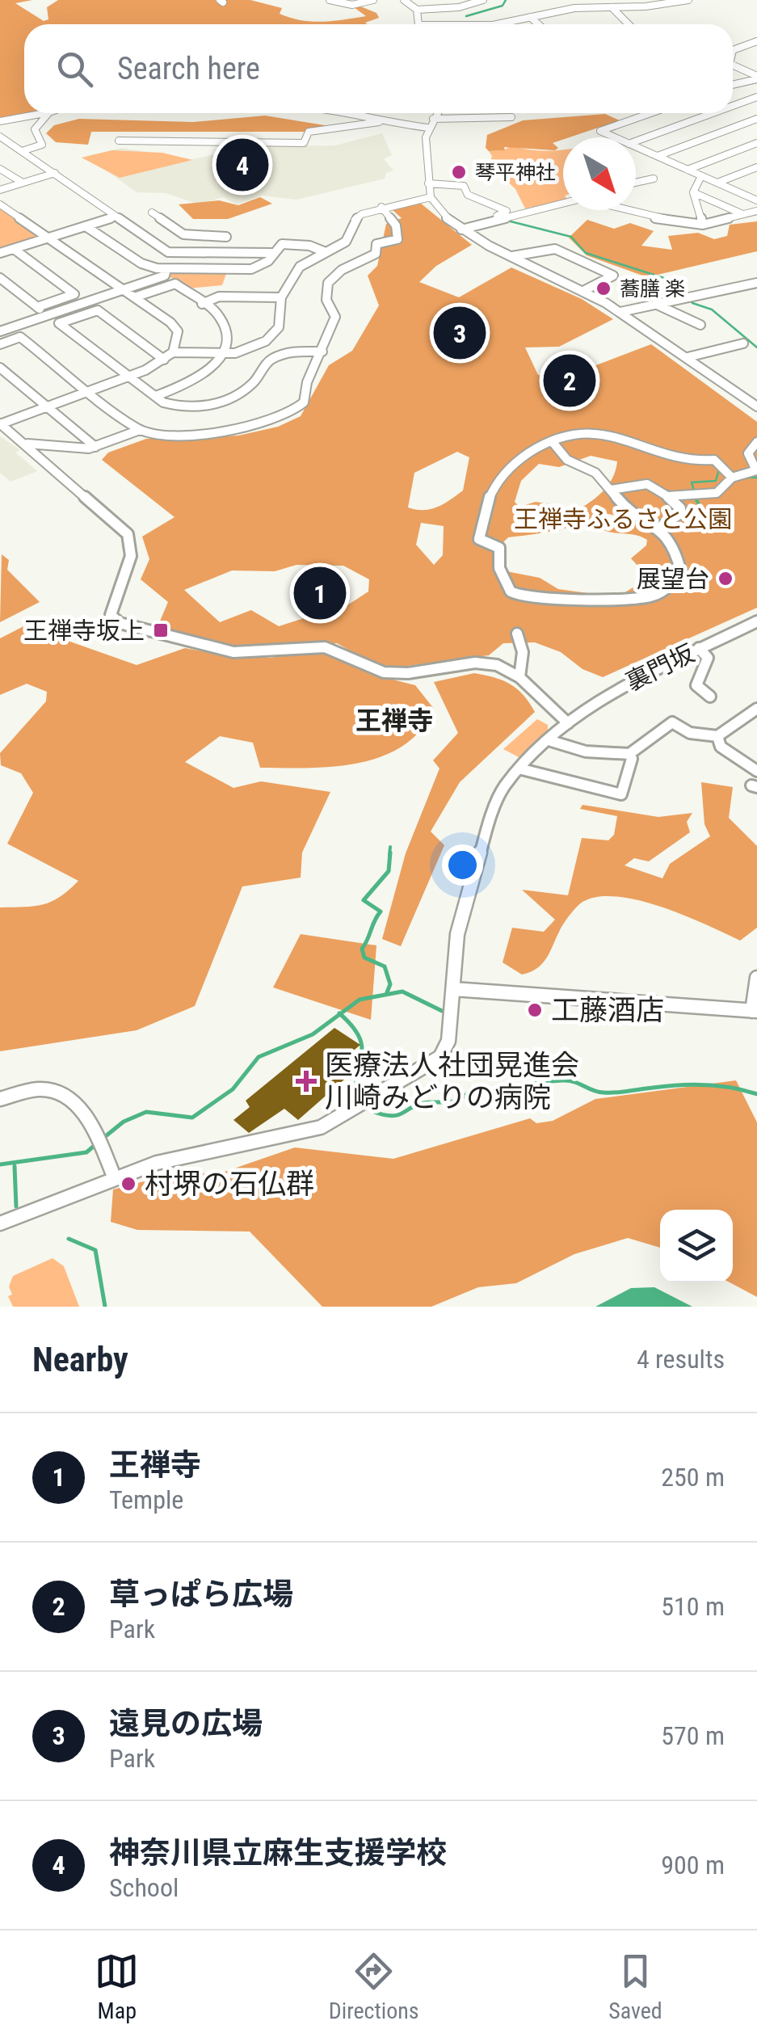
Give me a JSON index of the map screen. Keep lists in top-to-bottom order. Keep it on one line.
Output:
{"streets":{"street":["裏門坂"]},"districts":["王禅寺"],"parks":["王禅寺ふるさと公園"],"places":{"other":["琴平神社","蕎膳 楽","展望台","工藤酒店","村堺の石仏群"],"transit":["王禅寺坂上"],"health":["医療法人社団晃進会 川崎みどりの病院"]},"north":"bottom right","page":{"search":"Search here","pins":["4","3","2","1"],"heading":["Nearby","4 results"],"list":[{"mark":"1","name":"王禅寺","note":"Temple","value":"250 m"},{"mark":"2","name":"草っぱら広場","note":"Park","value":"510 m"},{"mark":"3","name":"遠見の広場","note":"Park","value":"570 m"},{"mark":"4","name":"神奈川県立麻生支援学校","note":"School","value":"900 m"}],"nav":["Map","Directions","Saved"]}}
